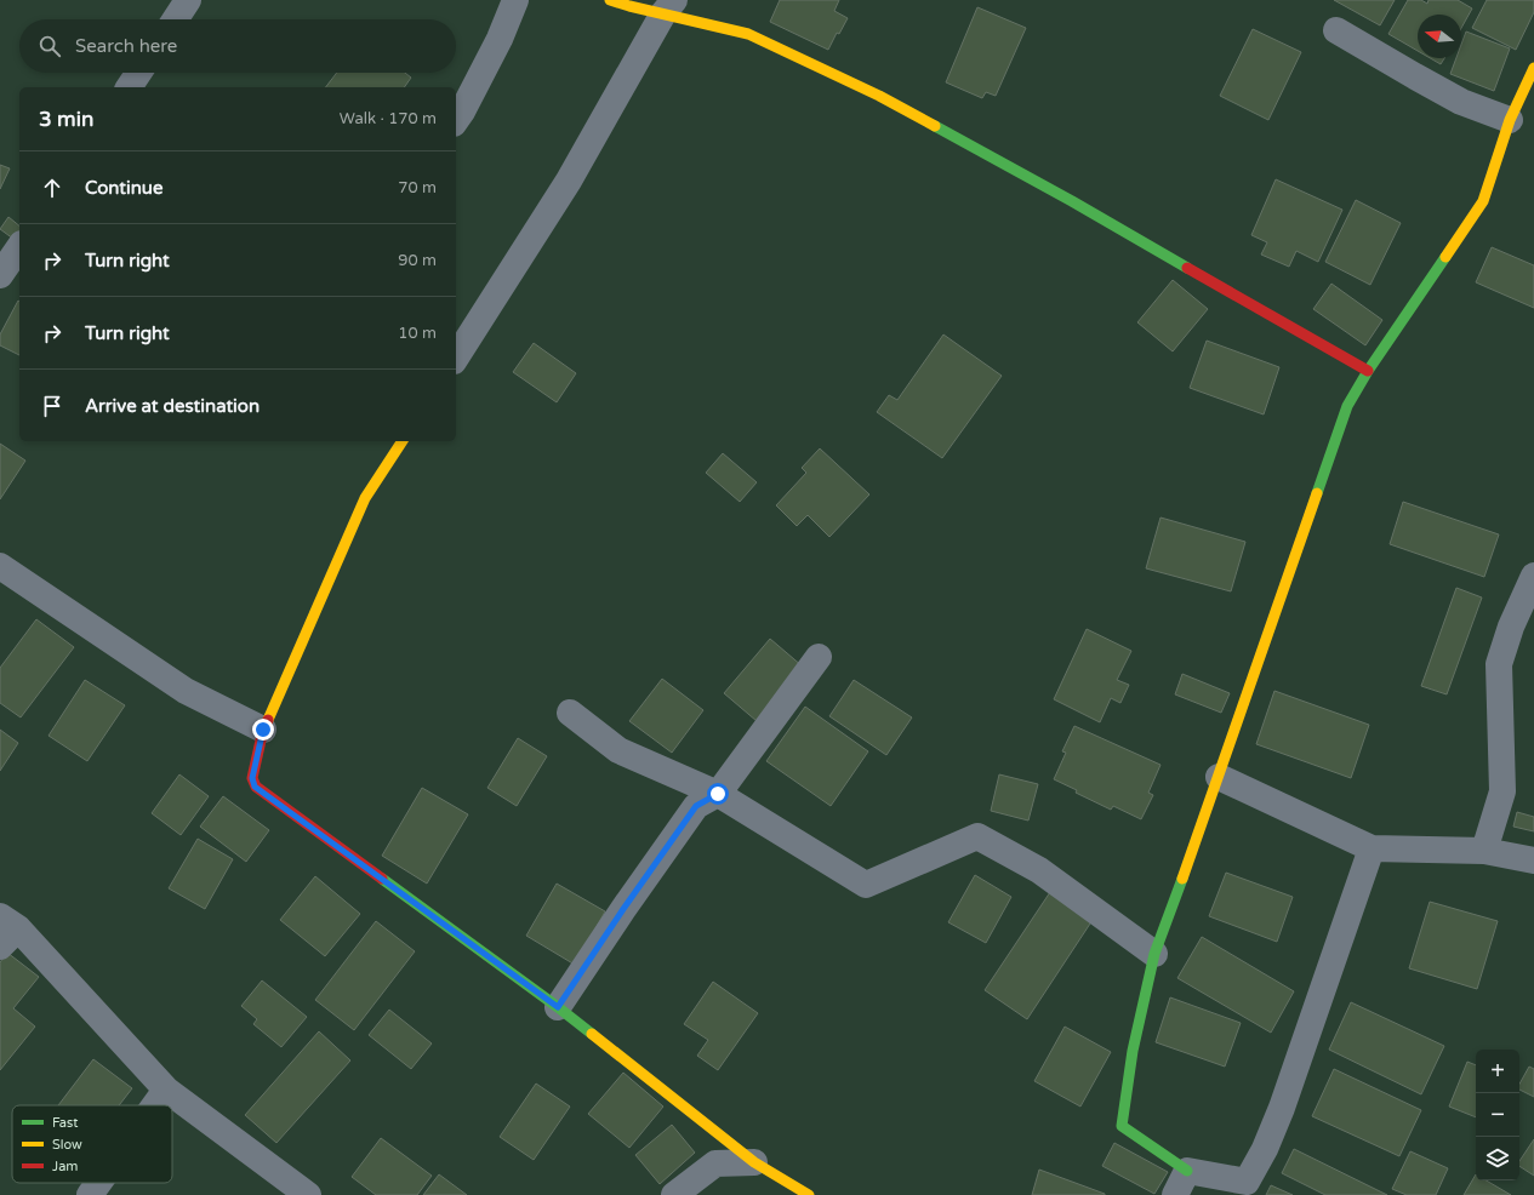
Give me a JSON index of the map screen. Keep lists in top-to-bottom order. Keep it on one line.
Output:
{"legend":["Fast","Slow","Jam"],"north":"left","page":{"search":"Search here","heading":["3 min","Walk · 170 m"],"list":[["Continue","70 m"],["Turn right","90 m"],["Turn right","10 m"],"Arrive at destination"],"map_buttons":["+","−"]}}
